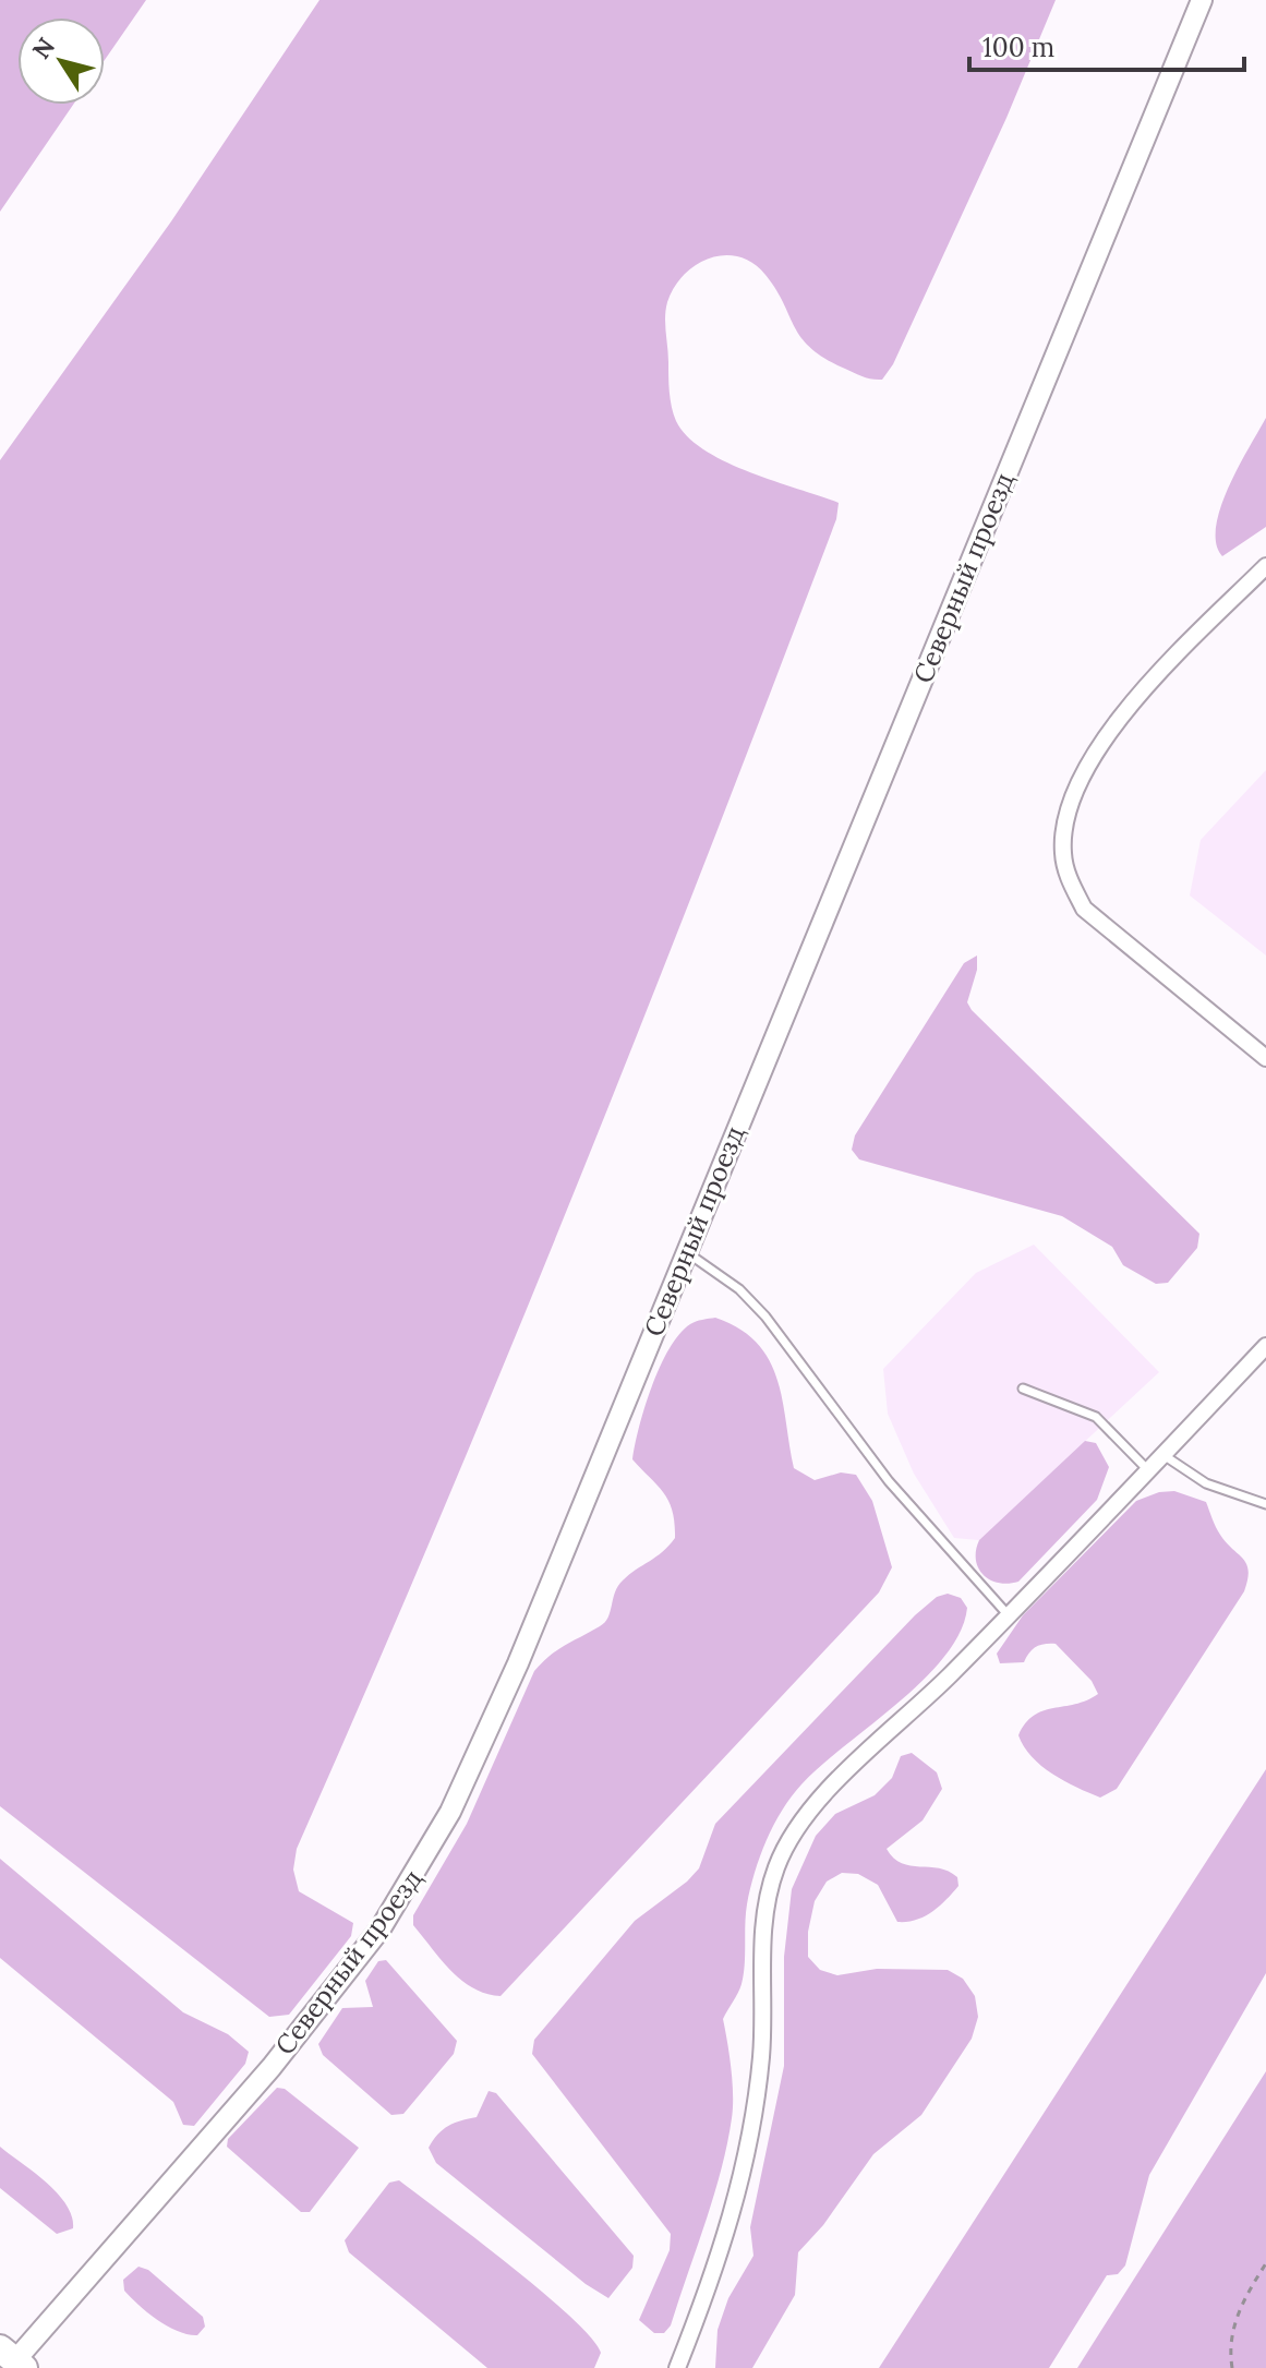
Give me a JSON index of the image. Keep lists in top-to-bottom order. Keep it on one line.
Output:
{"streets":{"street":["Северный проезд"]},"scale_bar":"100 m","north":"top left"}
